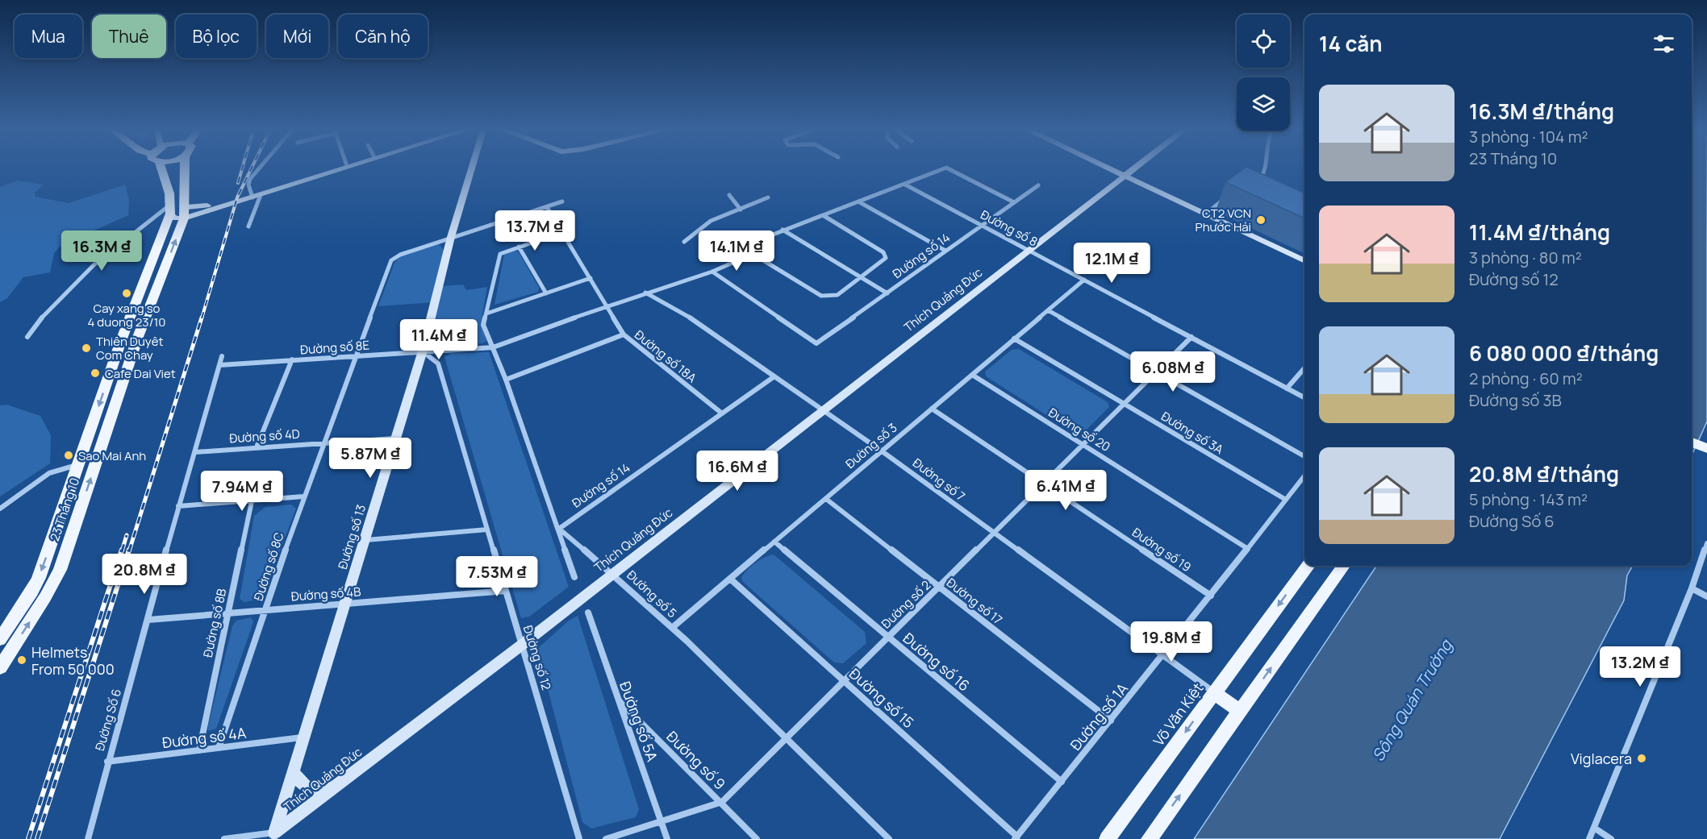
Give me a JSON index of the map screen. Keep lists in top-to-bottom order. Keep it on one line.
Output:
{"streets":{"main road":["23 Tháng 10","Võ Văn Kiệt"],"street":["Đường số 8","Đường số 14","Thích Quảng Đức","Đường số 8E","Đường số 18A","Đường số 20","Đường số 3A","Đường số 4D","Đường số 3","Đường số 7","Đường số 13","Đường số 19","Đường số 8C","Đường số 4B","Đường số 5","Đường số 17","Đường số 2","Đường số 8B","Đường số 12","Đường số 16","Đường số 15","Đường số 1A","Đường Số 6","Đường số 5A","Đường số 4A","Đường số 9"]},"crossings":[["Đường số 8","Đường số 14"],["Đường số 8","Thích Quảng Đức"],["Đường số 8","Đường số 3"],["Đường số 8","Đường số 2"],["Đường số 14","Đường số 8E"],["Đường số 14","Đường số 18A"],["Đường số 14","Đường số 7"],["Đường số 14","Đường số 5"],["Thích Quảng Đức","Đường số 7"],["Thích Quảng Đức","Đường số 13"],["Thích Quảng Đức","Đường số 5"],["Thích Quảng Đức","Đường số 12"],["Đường số 8E","Đường số 18A"],["Đường số 8E","Đường số 7"],["Đường số 8E","Đường số 13"],["Đường số 8E","Đường số 8C"],["Đường số 8E","Đường số 12"],["Đường số 8E","Đường Số 6"],["Đường số 20","Đường số 3"],["Đường số 20","Đường số 2"],["Đường số 20","Đường số 1A"],["Đường số 3A","Đường số 3"],["Đường số 3A","Đường số 2"],["Đường số 3A","Đường số 1A"],["Đường số 4D","Đường số 13"],["Đường số 4D","Đường số 8C"],["Đường số 4D","Đường Số 6"],["Đường số 3","Đường số 7"],["Đường số 3","Đường số 19"],["Đường số 3","Đường số 5"],["Đường số 3","Đường số 17"],["Đường số 3","Đường số 16"],["Đường số 3","Đường số 15"],["Đường số 7","Đường số 2"],["Đường số 7","Võ Văn Kiệt"],["Đường số 7","Đường số 1A"],["Đường số 13","Đường số 8C"],["Đường số 13","Đường số 4B"],["Đường số 13","Đường số 12"],["Đường số 13","Đường số 4A"],["Đường số 19","Đường số 2"],["Đường số 19","Đường số 1A"],["Đường số 8C","Đường số 4B"],["Đường số 8C","Đường số 4A"],["Đường số 4B","Đường số 8B"],["Đường số 4B","Đường số 12"],["Đường số 4B","Đường Số 6"],["Đường số 5","Đường số 2"],["Đường số 17","Đường số 2"],["Đường số 17","Đường số 1A"],["Đường số 2","Đường số 16"],["Đường số 2","Đường số 15"],["Đường số 2","Đường số 5A"],["Đường số 2","Đường số 9"],["Đường số 8B","Đường số 4A"],["Đường số 16","Đường số 1A"],["Đường số 15","Đường số 1A"],["Đường Số 6","Đường số 4A"],["Đường số 5A","Đường số 9"]],"water":["Sông Quán Trường"],"places":["CT2 VCN Phước Hải","Cay xang so 4 duong 23/10","Thiên Duyêt Com Chay","Cafe Dai Viet","Sao Mai Anh","Helmets From 50 000","Viglacera"],"page":{"chip":["Mua","Thuê","Bộ lọc","Mới","Căn hộ"],"heading":"14 căn","list":[{"name":"16.3M ₫/tháng","note":"3 phòng · 104 m² · 23 Tháng 10"},{"name":"11.4M ₫/tháng","note":"3 phòng · 80 m² · Đường số 12"},{"name":"6 080 000 ₫/tháng","note":"2 phòng · 60 m² · Đường số 3B"},{"name":"20.8M ₫/tháng","note":"5 phòng · 143 m² · Đường Số 6"}],"price":["13.7M ₫","16.3M ₫","14.1M ₫","12.1M ₫","11.4M ₫","6.08M ₫","5.87M ₫","16.6M ₫","6.41M ₫","7.94M ₫","20.8M ₫","7.53M ₫","19.8M ₫","13.2M ₫"]}}
